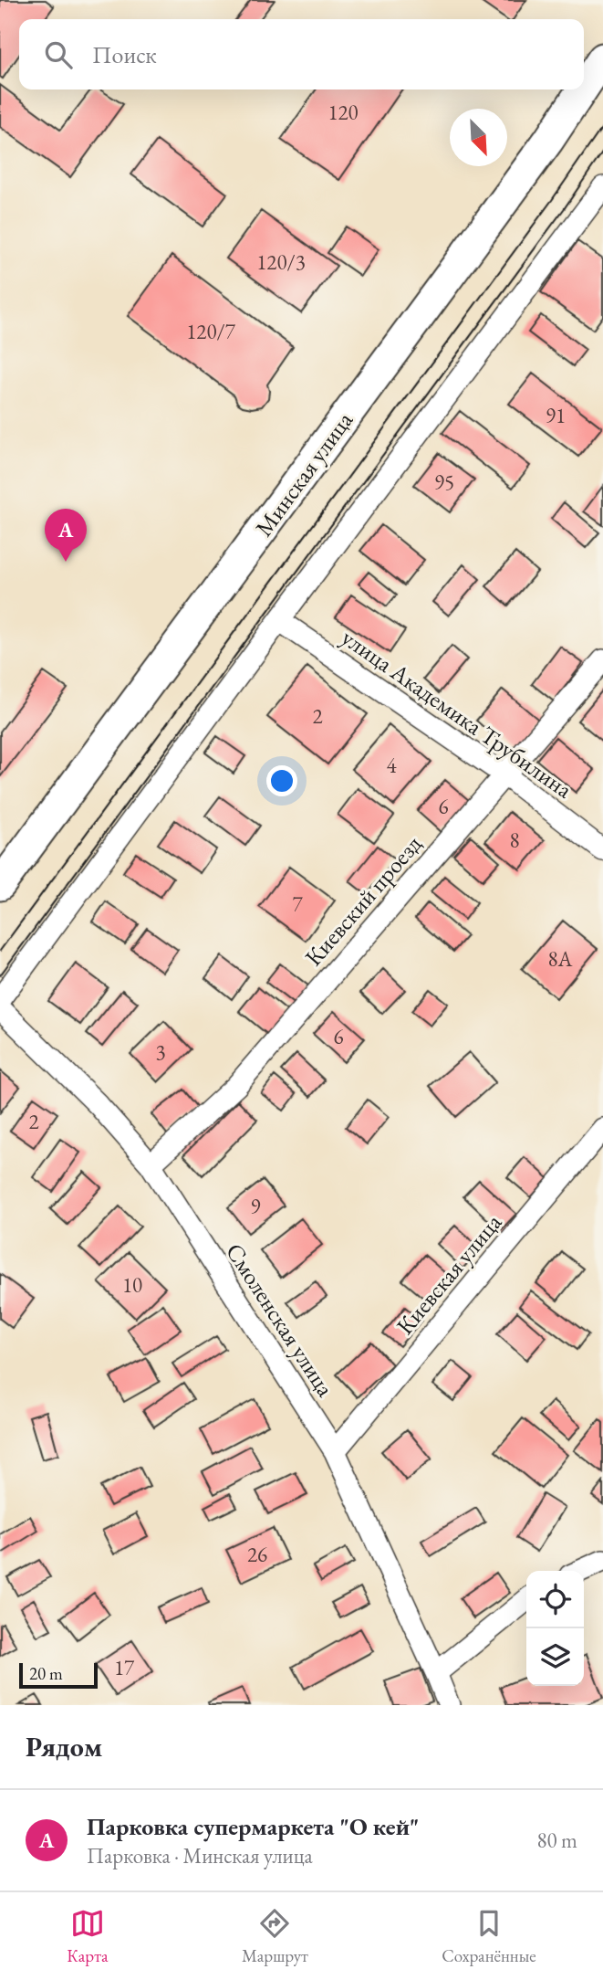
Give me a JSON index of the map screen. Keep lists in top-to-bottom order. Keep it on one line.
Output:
{"streets":{"main road":["Минская улица"],"street":["улица Академика Трубилина","Киевский проезд","Киевская улица","Смоленская улица"]},"crossings":[["улица Академика Трубилина","Киевский проезд"],["Киевский проезд","Смоленская улица"],["Киевская улица","Смоленская улица"]],"house_numbers":["120","120/3","120/7","91","95","2","4","6","8","7","8А","6","3","2","9","10","26","17"],"scale_bar":"20 m","north":"bottom right","page":{"search":"Поиск","pins":"A","scale":"20 m","heading":"Рядом","list":[{"mark":"A","name":"Парковка супермаркета \"О кей\"","note":"Парковка · Минская улица","value":"80 m"}],"nav":["Карта","Маршрут","Сохранённые"]}}
